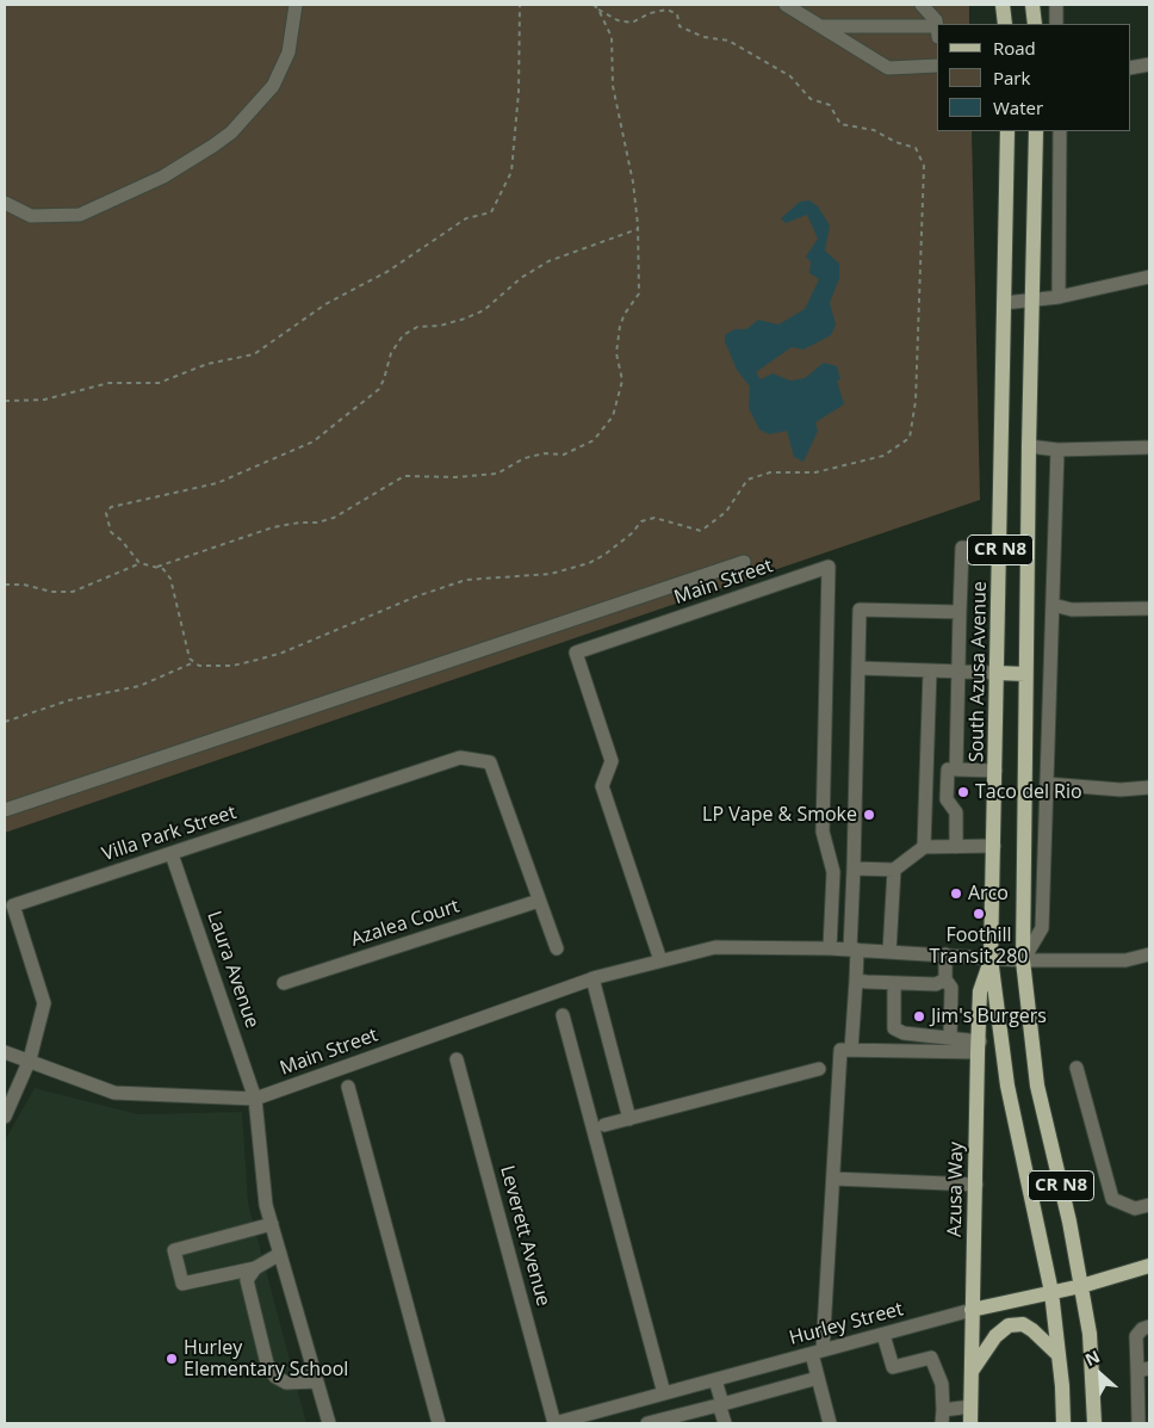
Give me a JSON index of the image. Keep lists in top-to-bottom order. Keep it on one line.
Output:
{"streets":{"main road":["CR N8","South Azusa Avenue","Azusa Way","Hurley Street"],"street":["Main Street","Villa Park Street","Azalea Court","Laura Avenue","Leverett Avenue"]},"crossings":[["CR N8","Main Street"],["CR N8","Hurley Street"],["Main Street","South Azusa Avenue"],["Main Street","Villa Park Street"],["Main Street","Laura Avenue"],["Main Street","Azusa Way"],["South Azusa Avenue","Azusa Way"],["South Azusa Avenue","Hurley Street"],["Villa Park Street","Azalea Court"],["Villa Park Street","Laura Avenue"],["Azusa Way","Hurley Street"],["Leverett Avenue","Hurley Street"]],"places":["Taco del Rio","LP Vape & Smoke","Arco","Foothill Transit 280","Jim's Burgers","Hurley Elementary School"],"legend":["Road","Park","Water"],"north":"top left"}
